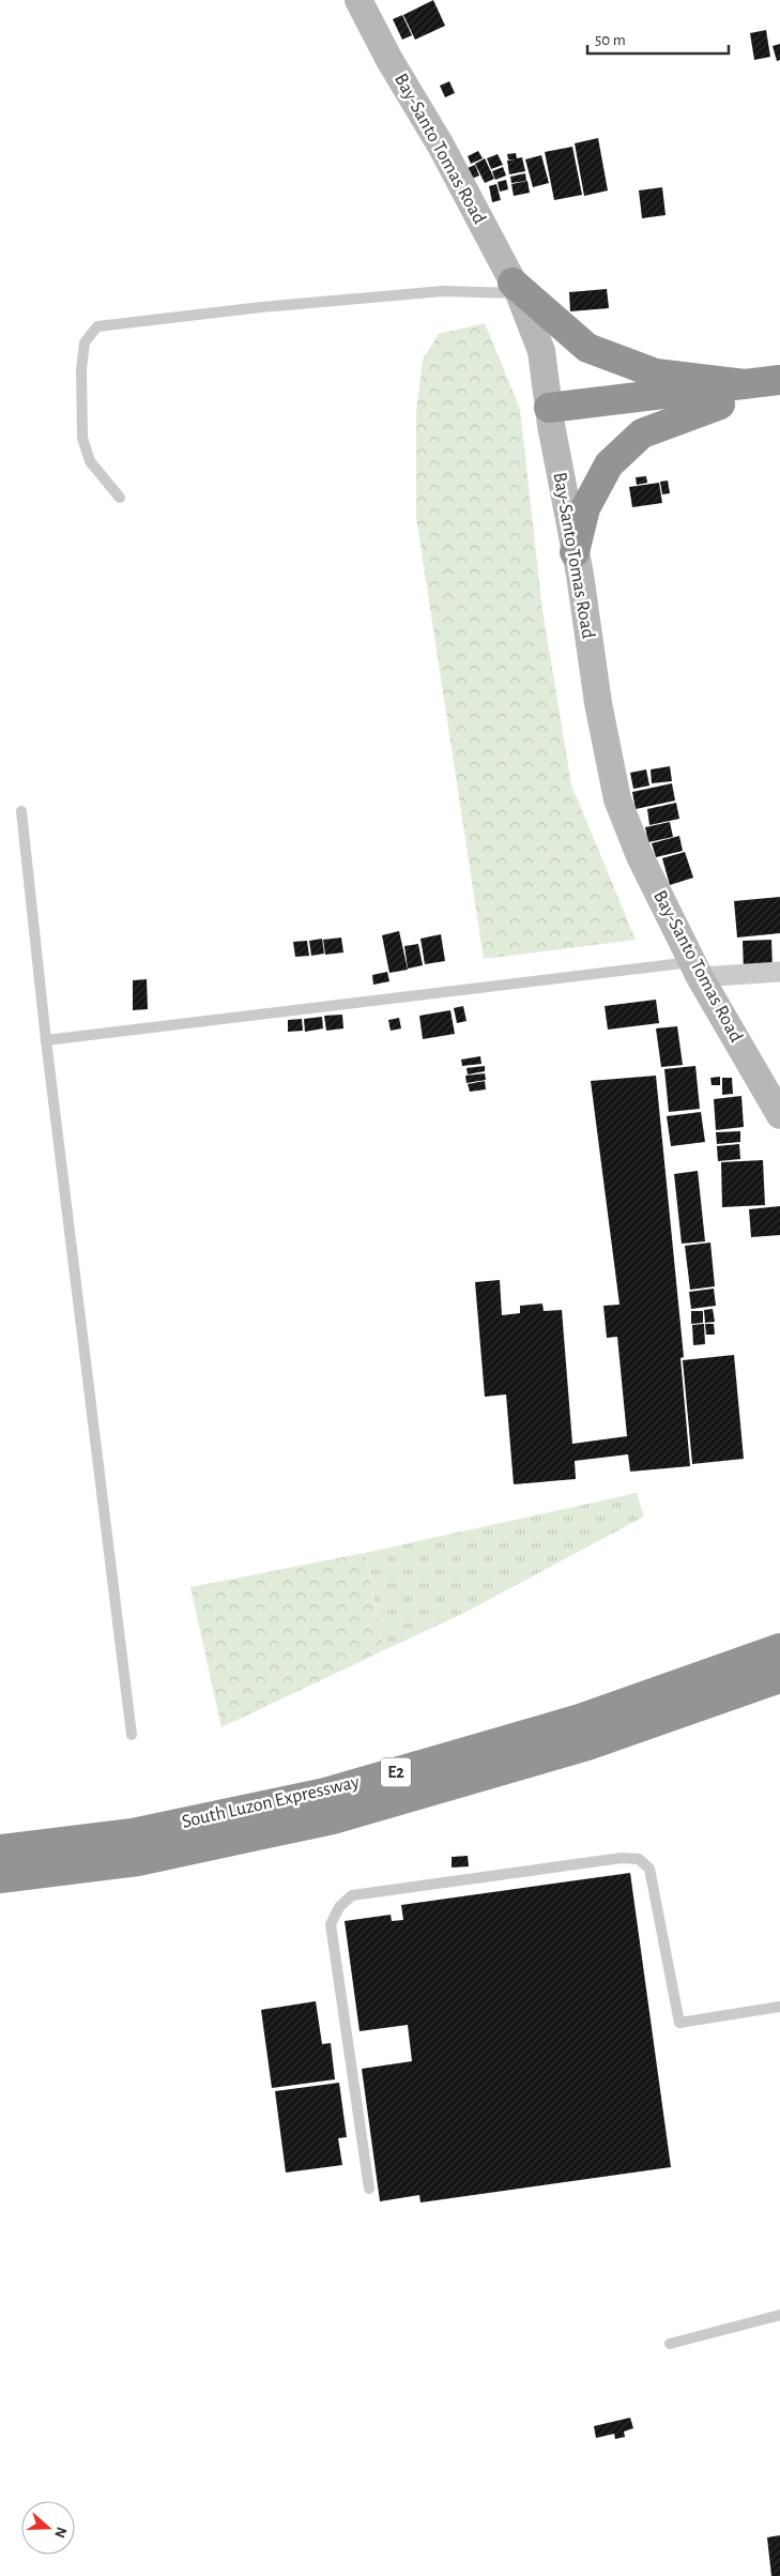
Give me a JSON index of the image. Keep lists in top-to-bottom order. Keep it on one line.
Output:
{"streets":{"highway":["E2","South Luzon Expressway"],"main road":["Bay-Santo Tomas Road"]},"scale_bar":"50 m","north":"right"}
